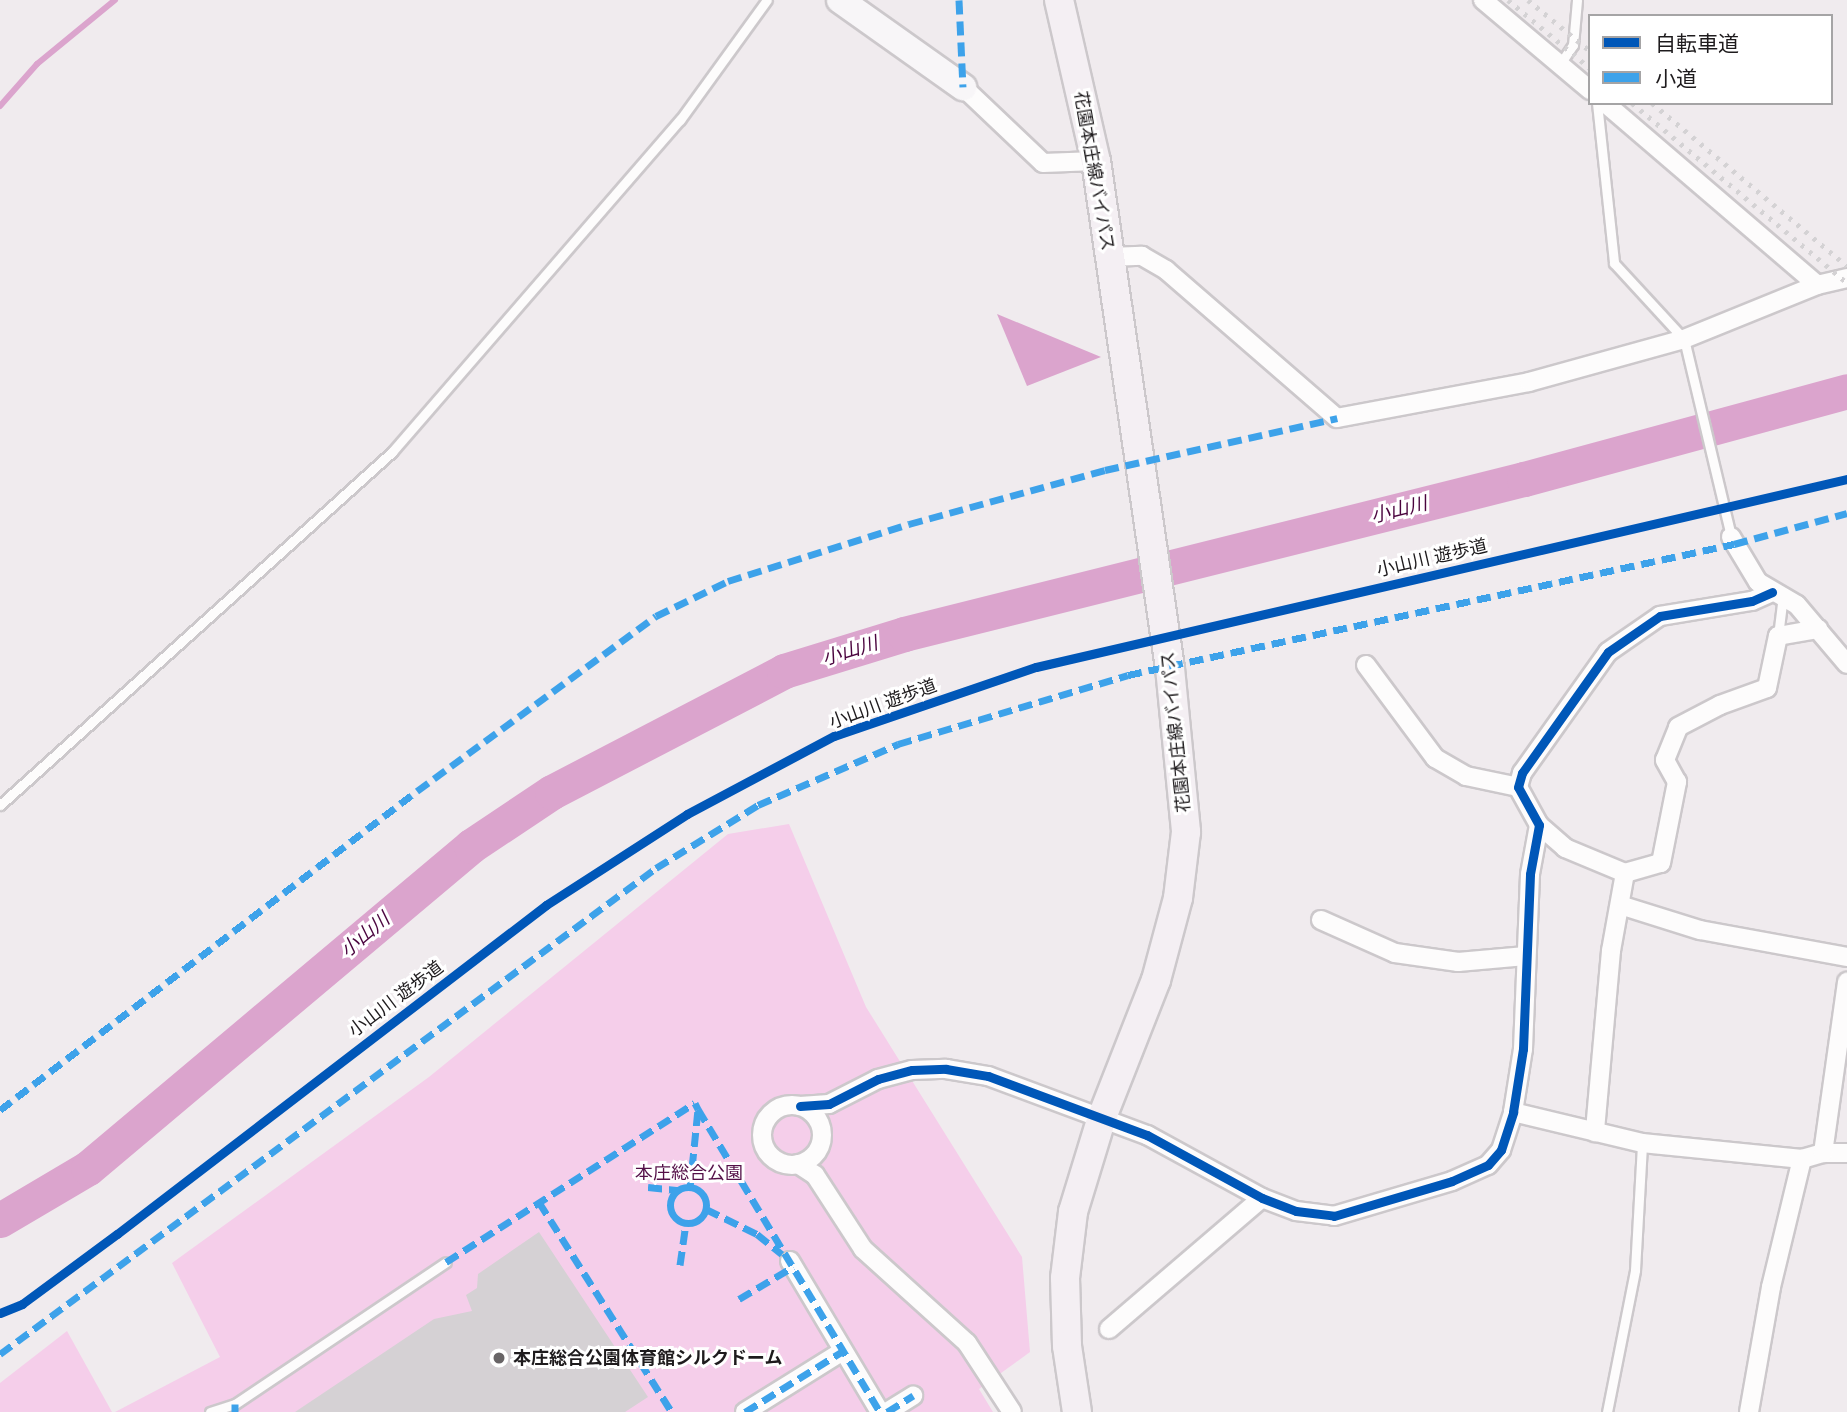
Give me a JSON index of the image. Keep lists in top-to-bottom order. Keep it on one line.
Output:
{"streets":{"main road":["花園本庄線バイパス"],"cycle path":["小山川 遊歩道"]},"water":["小山川"],"parks":["本庄総合公園"],"places":["本庄総合公園体育館シルクドーム"],"legend":["自転車道","小道"]}
